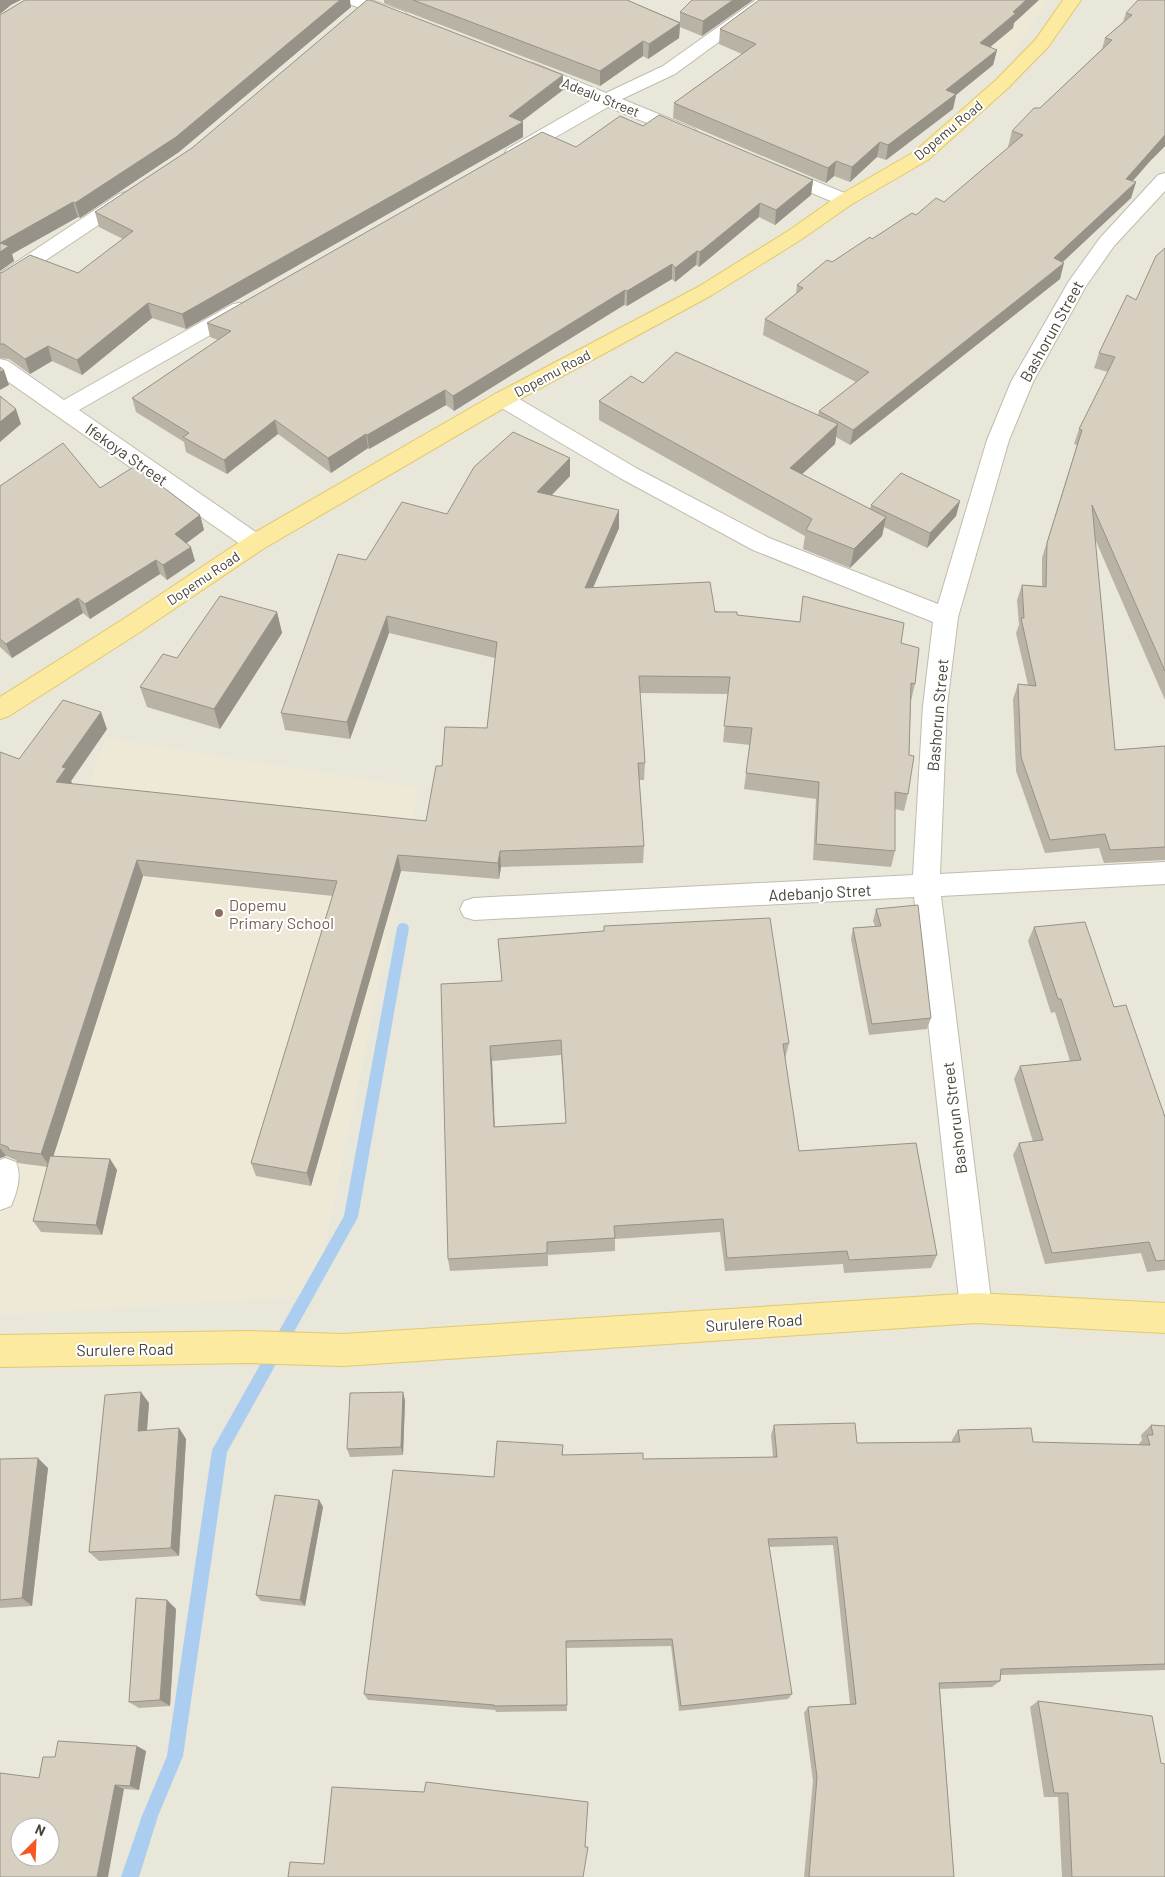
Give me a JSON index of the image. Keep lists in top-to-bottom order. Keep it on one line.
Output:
{"streets":{"main road":["Dopemu Road","Surulere Road"],"street":["Adealu Street","Bashorun Street","Ifekoya Street","Adebanjo Stret"]},"crossings":[["Dopemu Road","Ifekoya Street"],["Bashorun Street","Adebanjo Stret"],["Bashorun Street","Surulere Road"]],"places":["Dopemu Primary School"],"north":"top right"}
